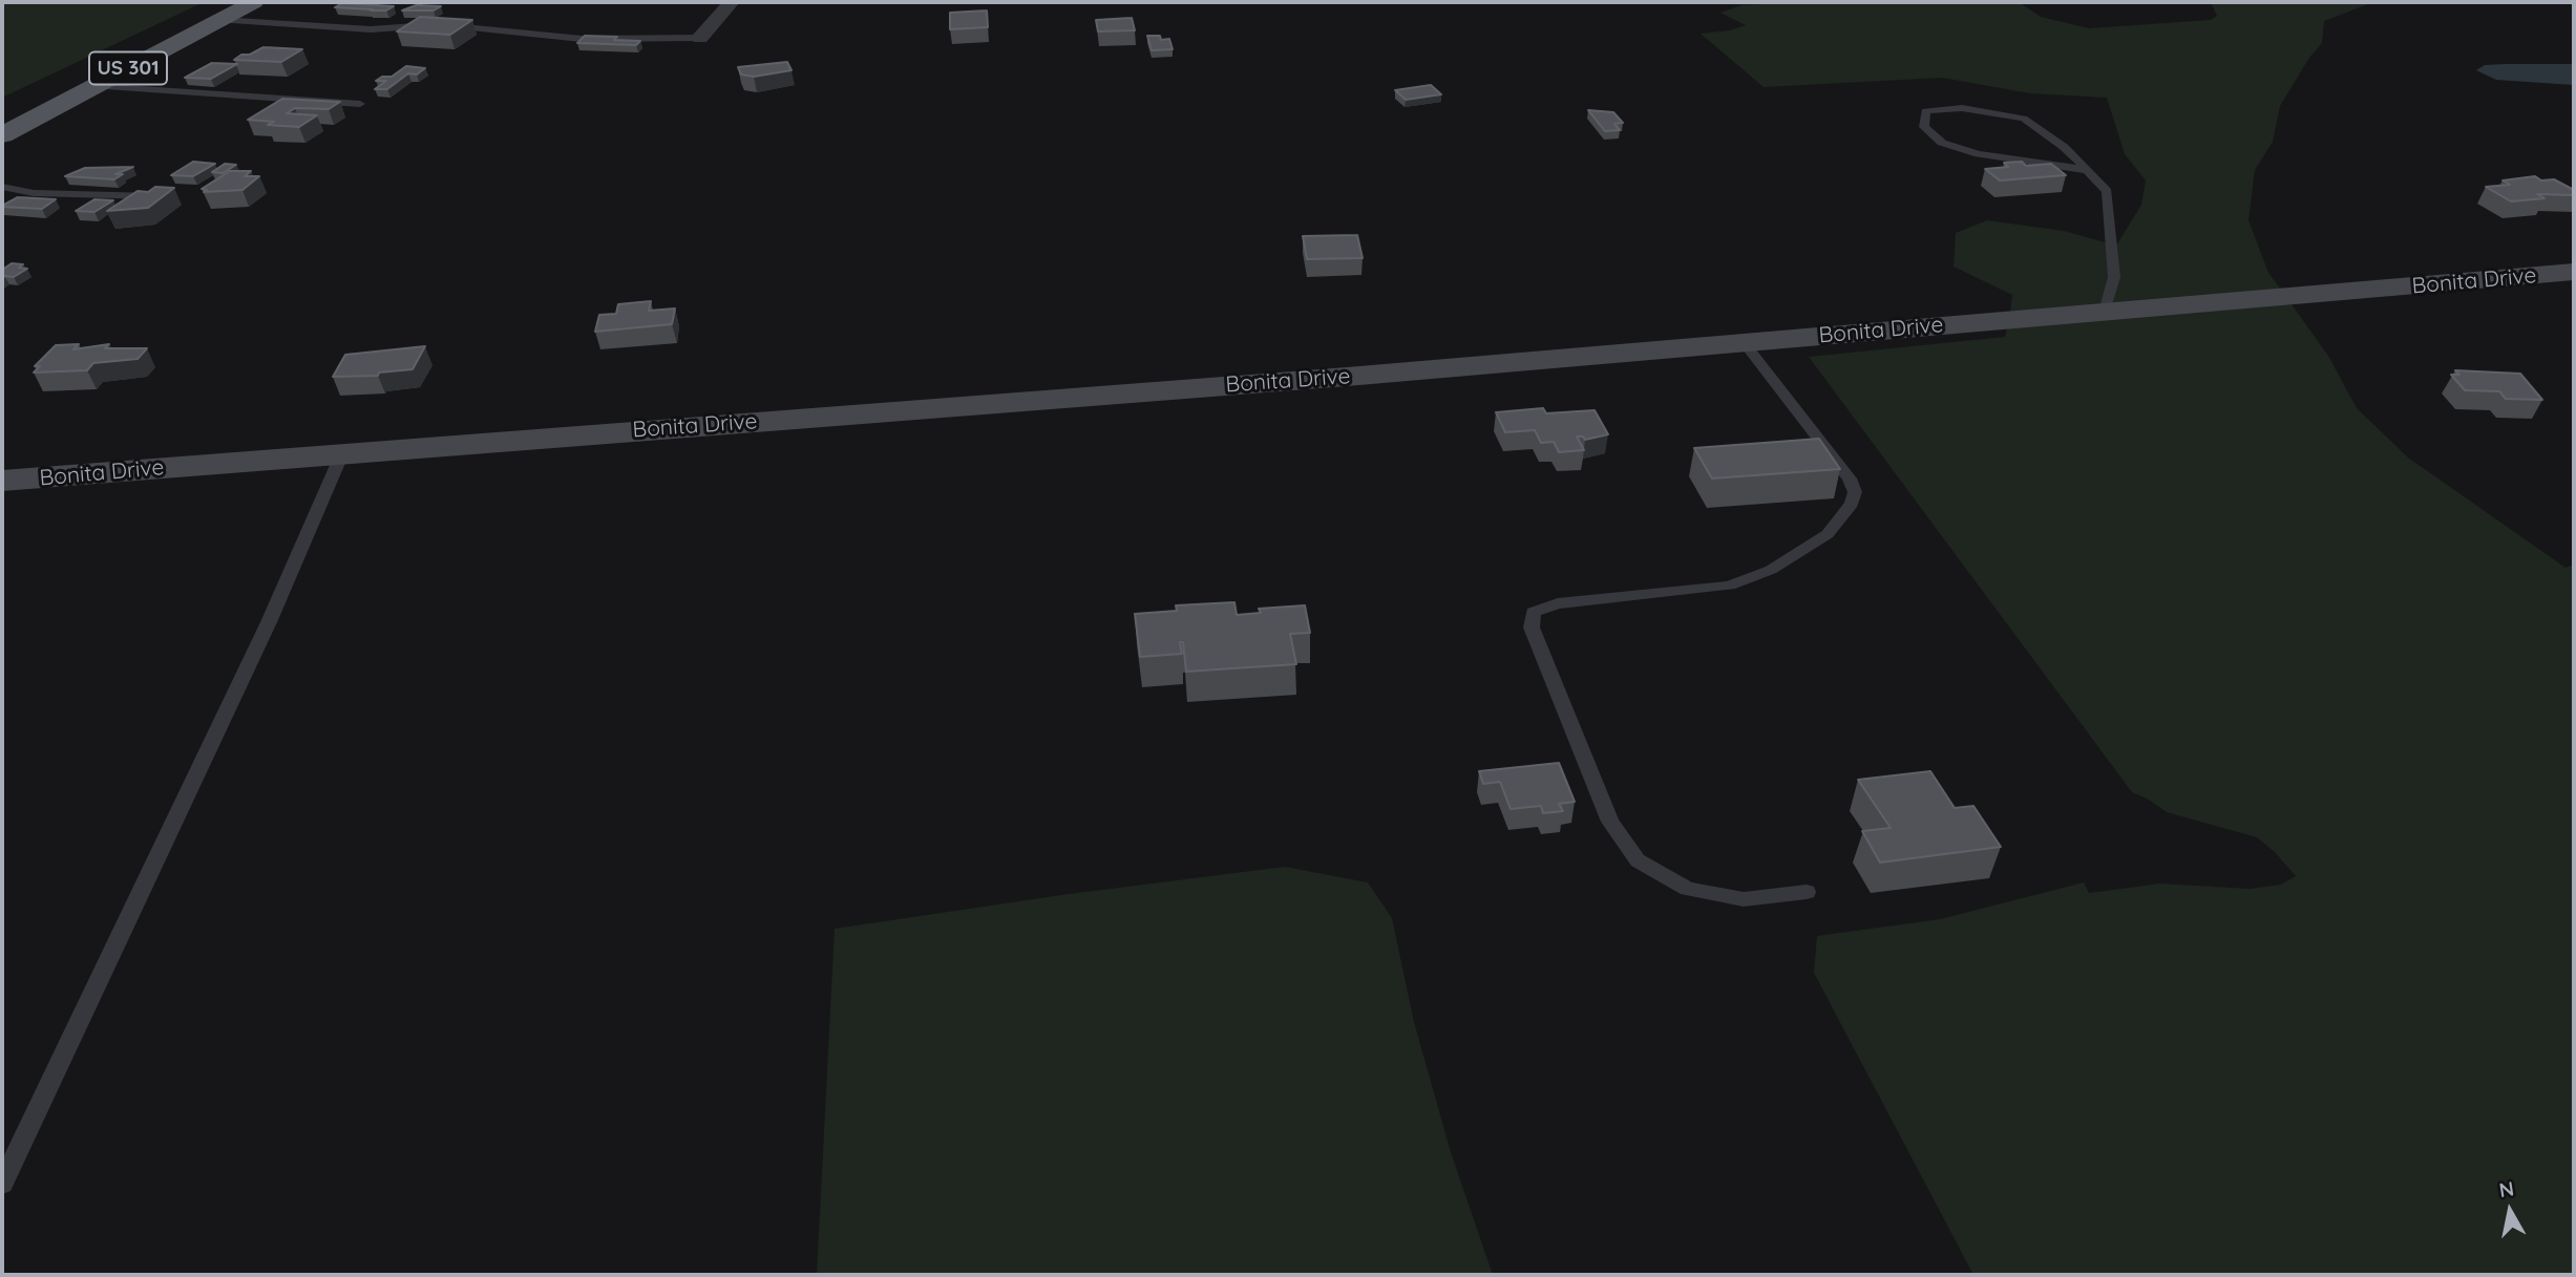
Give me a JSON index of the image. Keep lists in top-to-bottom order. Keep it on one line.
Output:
{"streets":{"main road":["US 301"],"street":["Bonita Drive"]},"north":"top"}
